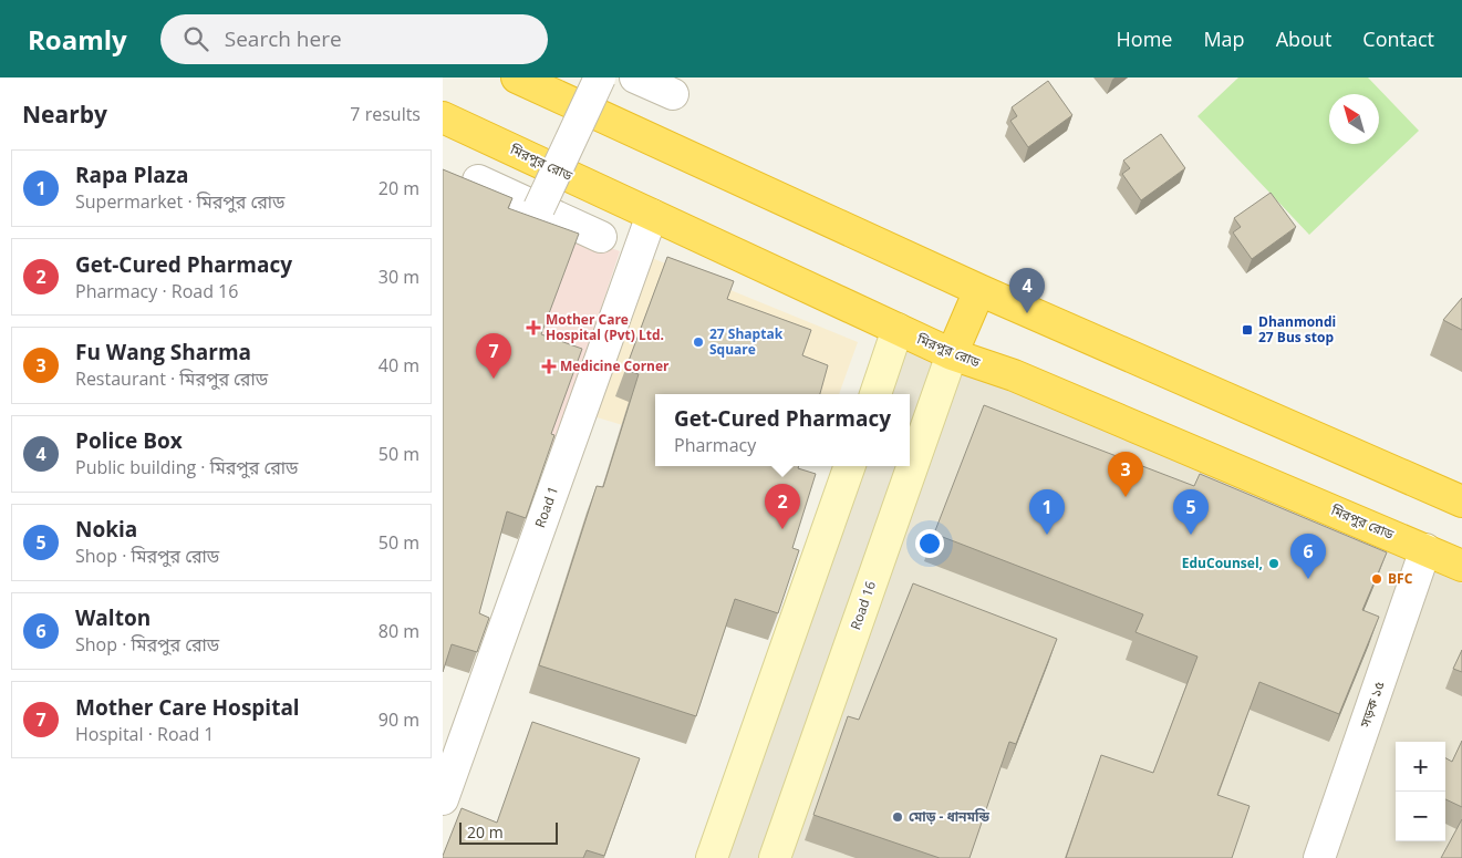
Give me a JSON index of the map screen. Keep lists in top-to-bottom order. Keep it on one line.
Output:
{"streets":{"highway":["মিরপুর রোড"],"main road":["Road 16"],"street":["Road 1","সড়ক ১৫"]},"crossings":[["মিরপুর রোড","Road 1"],["মিরপুর রোড","Road 16"],["মিরপুর রোড","সড়ক ১৫"]],"places":{"health":["Mother Care Hospital (Pvt) Ltd.","Medicine Corner"],"transit":["Dhanmondi 27 Bus stop"],"other":["27 Shaptak Square","EduCounsel,","BFC","মোড় - ধানমন্ডি"]},"scale_bar":"20 m","north":"top left","page":{"header":"Roamly","search":"Search here","nav":["Home","Map","About","Contact"],"heading":["Nearby","7 results"],"list":[{"mark":"1","name":"Rapa Plaza","note":"Supermarket · মিরপুর রোড","value":"20 m"},{"mark":"2","name":"Get-Cured Pharmacy","note":"Pharmacy · Road 16","value":"30 m"},{"mark":"3","name":"Fu Wang Sharma","note":"Restaurant · মিরপুর রোড","value":"40 m"},{"mark":"4","name":"Police Box","note":"Public building · মিরপুর রোড","value":"50 m"},{"mark":"5","name":"Nokia","note":"Shop · মিরপুর রোড","value":"50 m"},{"mark":"6","name":"Walton","note":"Shop · মিরপুর রোড","value":"80 m"},{"mark":"7","name":"Mother Care Hospital","note":"Hospital · Road 1","value":"90 m"}],"pins":["4","7","3","2","1","5","6"],"popup":["Get-Cured Pharmacy","Pharmacy"],"map_buttons":["+","−"],"scale":"20 m"}}
